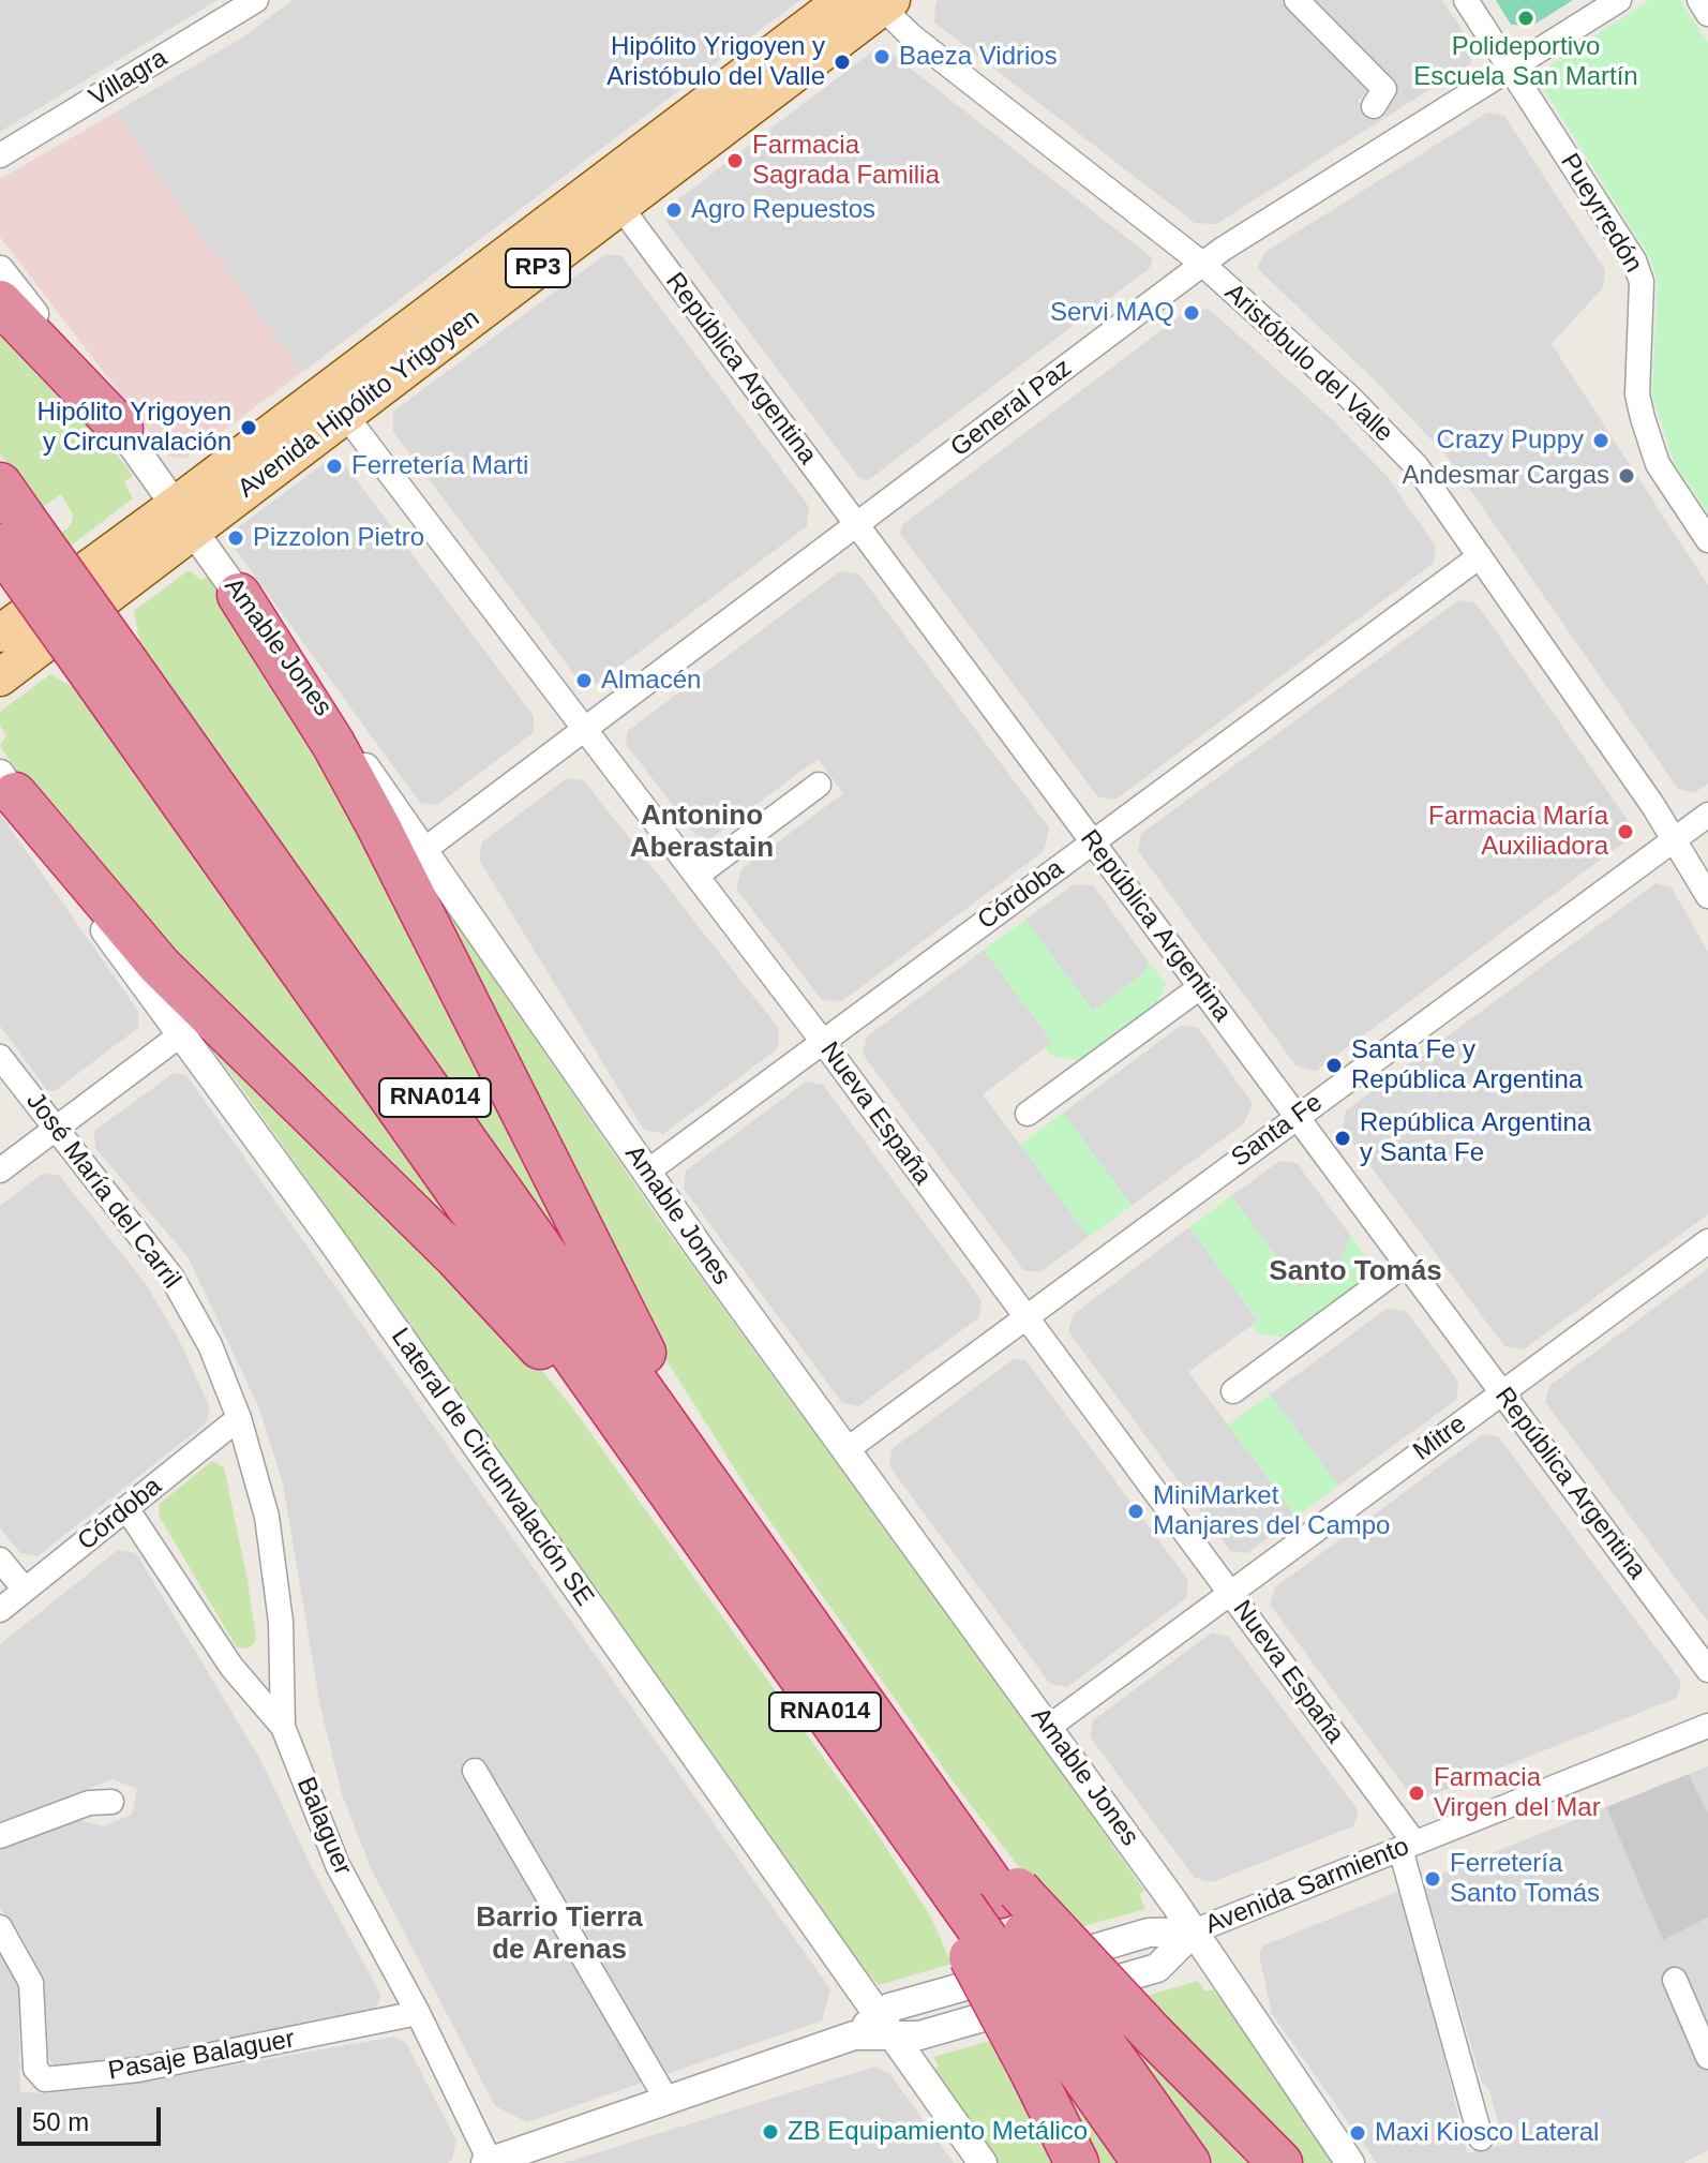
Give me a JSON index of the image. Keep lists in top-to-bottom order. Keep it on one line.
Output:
{"streets":{"highway":["RNA014"],"main road":["RP3","Avenida Hipólito Yrigoyen"],"street":["Villagra","Pueyrredón","Aristóbulo del Valle","República Argentina","General Paz","Amable Jones","Córdoba","Nueva España","Santa Fe","José María del Carril","Mitre","Lateral de Circunvalación SE","Balaguer","Avenida Sarmiento","Pasaje Balaguer"]},"crossings":[["Pueyrredón","General Paz"],["Aristóbulo del Valle","Avenida Hipólito Yrigoyen"],["Aristóbulo del Valle","General Paz"],["Aristóbulo del Valle","Córdoba"],["Aristóbulo del Valle","Santa Fe"],["República Argentina","Avenida Hipólito Yrigoyen"],["República Argentina","General Paz"],["República Argentina","Córdoba"],["República Argentina","Santa Fe"],["República Argentina","Mitre"],["Avenida Hipólito Yrigoyen","Amable Jones"],["Avenida Hipólito Yrigoyen","Nueva España"],["General Paz","Amable Jones"],["General Paz","Nueva España"],["Amable Jones","Córdoba"],["Amable Jones","Santa Fe"],["Amable Jones","Mitre"],["Amable Jones","Avenida Sarmiento"],["Córdoba","Nueva España"],["Córdoba","José María del Carril"],["Córdoba","Balaguer"],["Nueva España","Santa Fe"],["Nueva España","Mitre"],["Nueva España","Avenida Sarmiento"],["José María del Carril","Balaguer"],["Lateral de Circunvalación SE","Avenida Sarmiento"],["Balaguer","Avenida Sarmiento"],["Balaguer","Pasaje Balaguer"]],"districts":["Antonino Aberastain","Santo Tomás","Barrio Tierra de Arenas"],"places":["Polideportivo Escuela San Martín","Baeza Vidrios","Hipólito Yrigoyen y Aristóbulo del Valle","Farmacia Sagrada Familia","Agro Repuestos","Servi MAQ","Hipólito Yrigoyen y Circunvalación","Crazy Puppy","Ferretería Marti","Andesmar Cargas","Pizzolon Pietro","Almacén","Farmacia María Auxiliadora","Santa Fe y República Argentina","República Argentina y Santa Fe","MiniMarket Manjares del Campo","Farmacia Virgen del Mar","Ferretería Santo Tomás","ZB Equipamiento Metálico","Maxi Kiosco Lateral"],"scale_bar":"50 m"}
